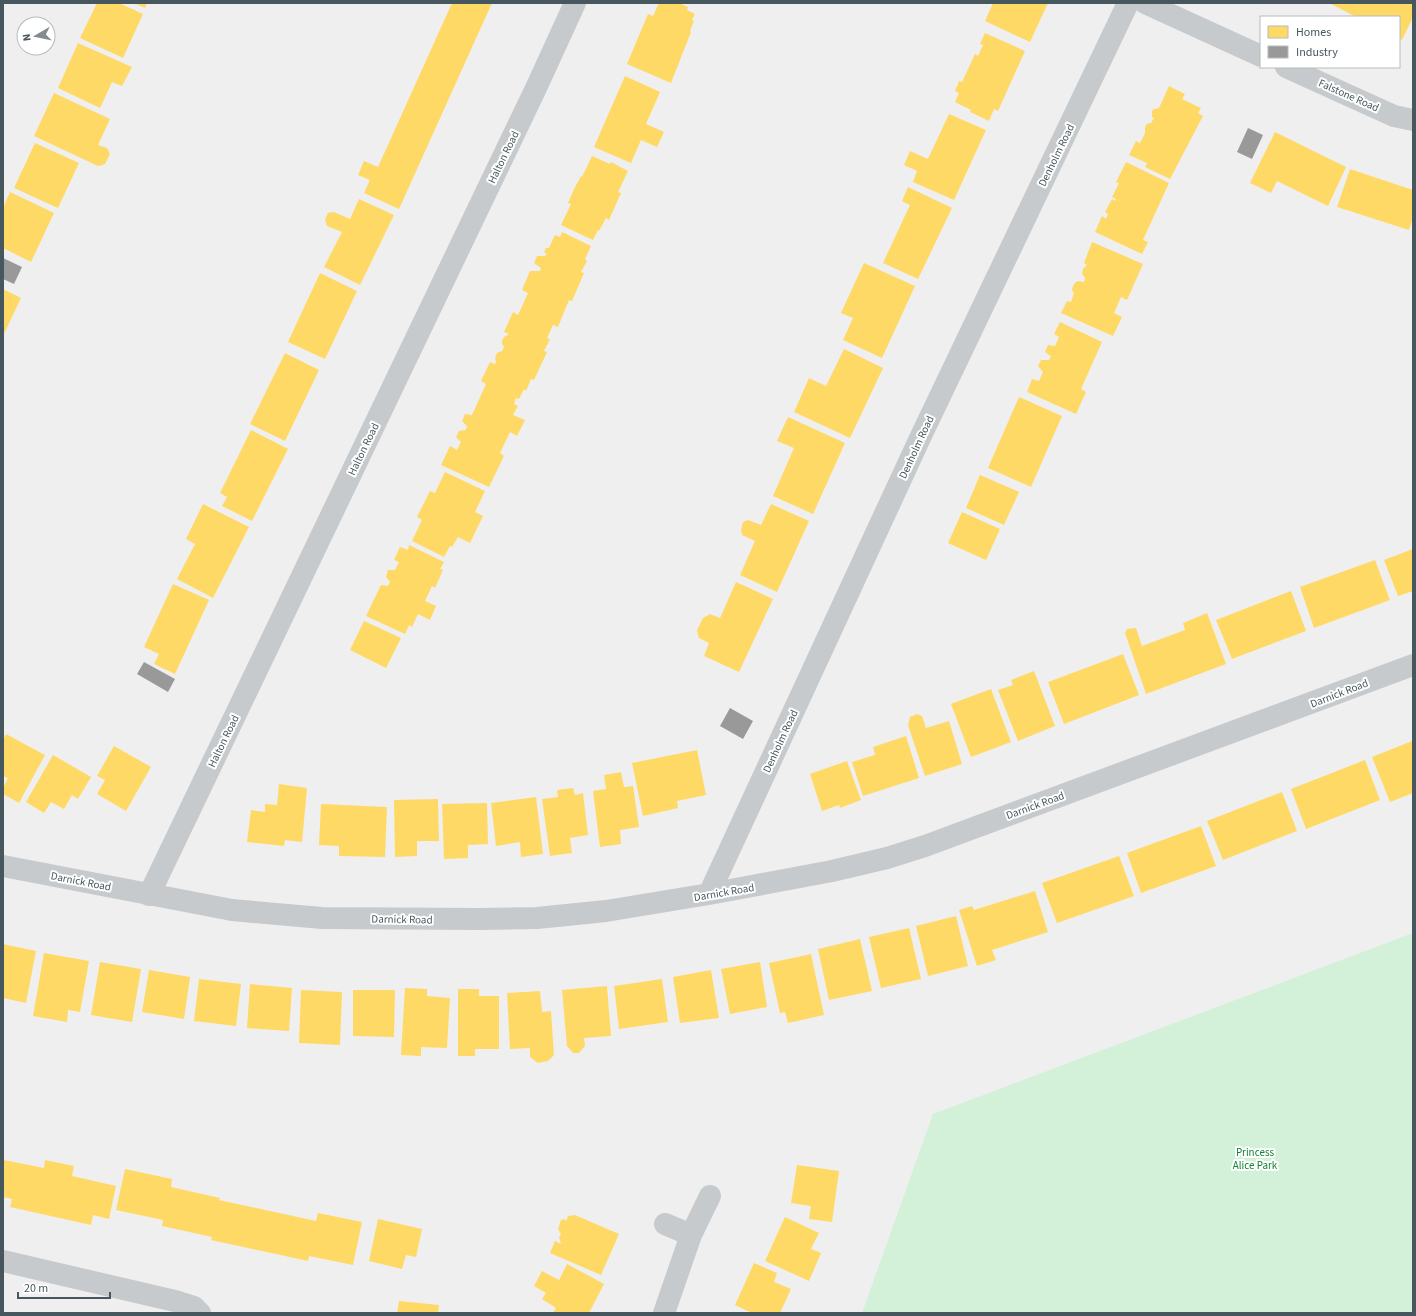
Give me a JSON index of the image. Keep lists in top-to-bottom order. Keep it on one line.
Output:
{"streets":{"street":["Falstone Road","Denholm Road","Halton Road","Darnick Road"]},"crossings":[["Denholm Road","Darnick Road"],["Halton Road","Darnick Road"]],"parks":["Princess Alice Park"],"legend":["Homes","Industry"],"scale_bar":"20 m","north":"left"}
